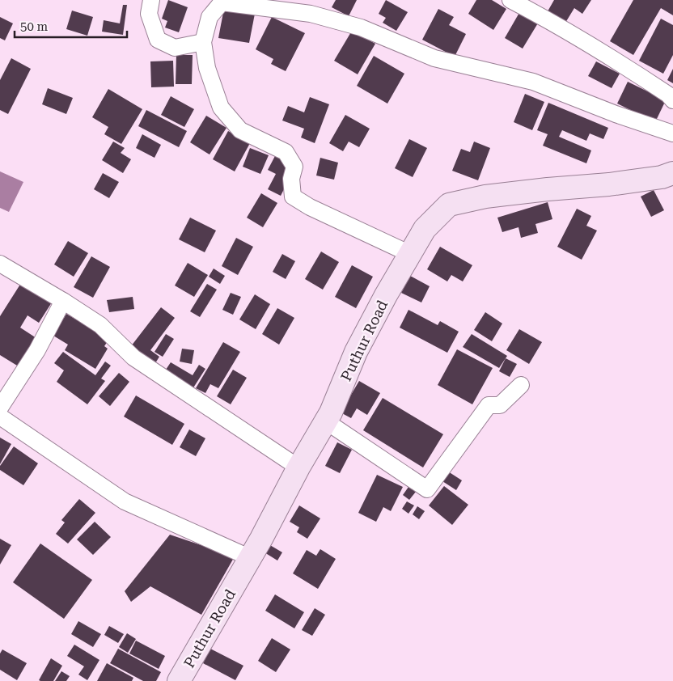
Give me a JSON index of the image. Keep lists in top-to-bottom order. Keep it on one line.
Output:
{"streets":{"street":["Puthur Road"]},"scale_bar":"50 m"}
